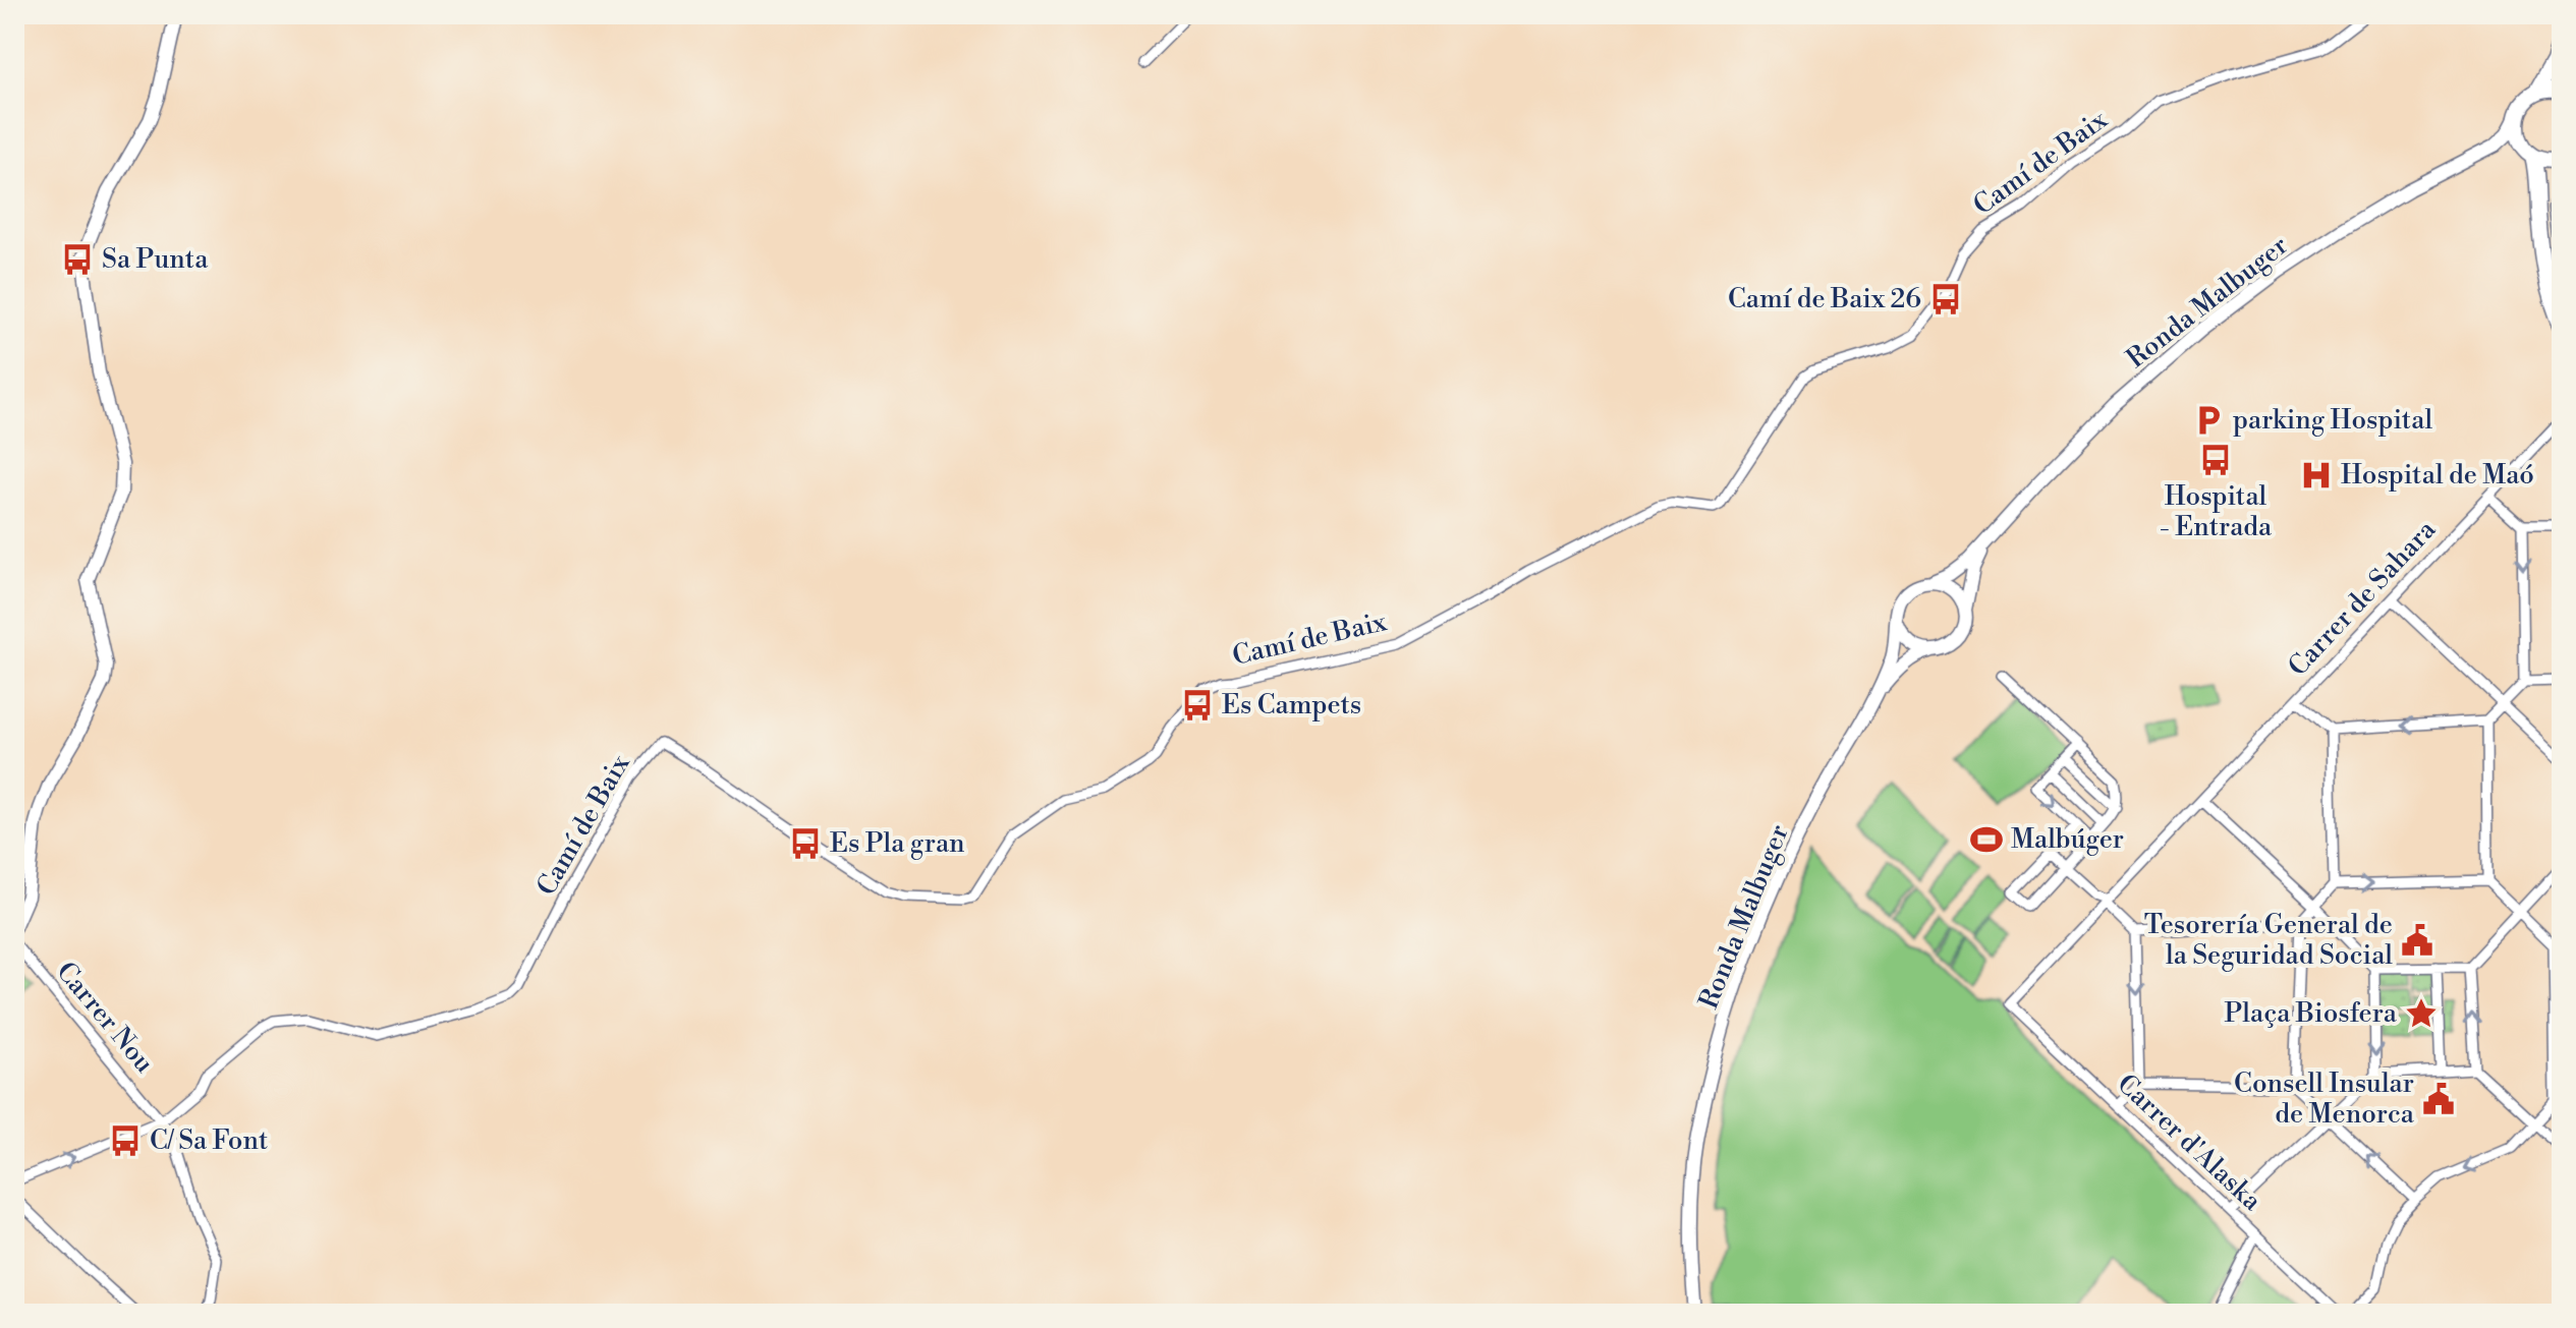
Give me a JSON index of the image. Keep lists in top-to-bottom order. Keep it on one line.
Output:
{"streets":{"street":["Camí de Baix","Ronda Malbuger","Carrer de Sahara","Carrer Nou","Carrer d'Alaska"]},"crossings":[["Camí de Baix","Carrer Nou"],["Carrer de Sahara","Carrer d'Alaska"]],"places":{"bus stop":["Sa Punta","Camí de Baix 26","Hospital - Entrada","Es Campets","Es Pla gran","C/ Sa Font"],"parking":["parking Hospital"],"hospital":["Hospital de Maó"],"sports":["Malbúger"],"public building":["Tesorería General de la Seguridad Social","Consell Insular de Menorca"],"place":["Plaça Biosfera"]}}
